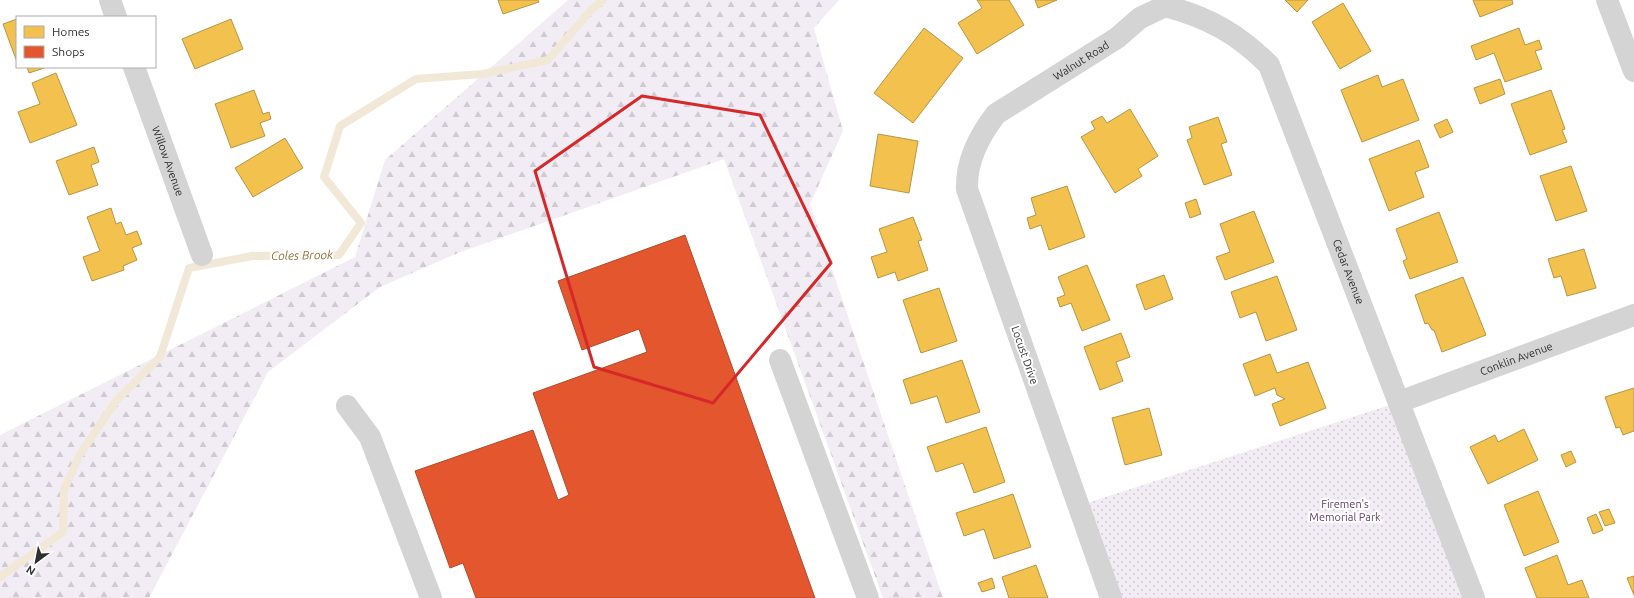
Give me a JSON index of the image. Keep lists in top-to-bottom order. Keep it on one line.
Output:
{"streets":{"street":["Walnut Road","Willow Avenue","Cedar Avenue","Locust Drive","Conklin Avenue"]},"crossings":[["Walnut Road","Cedar Avenue"],["Walnut Road","Locust Drive"],["Cedar Avenue","Conklin Avenue"]],"water":["Coles Brook"],"parks":["Firemen's Memorial Park"],"legend":["Homes","Shops"],"north":"bottom left"}
